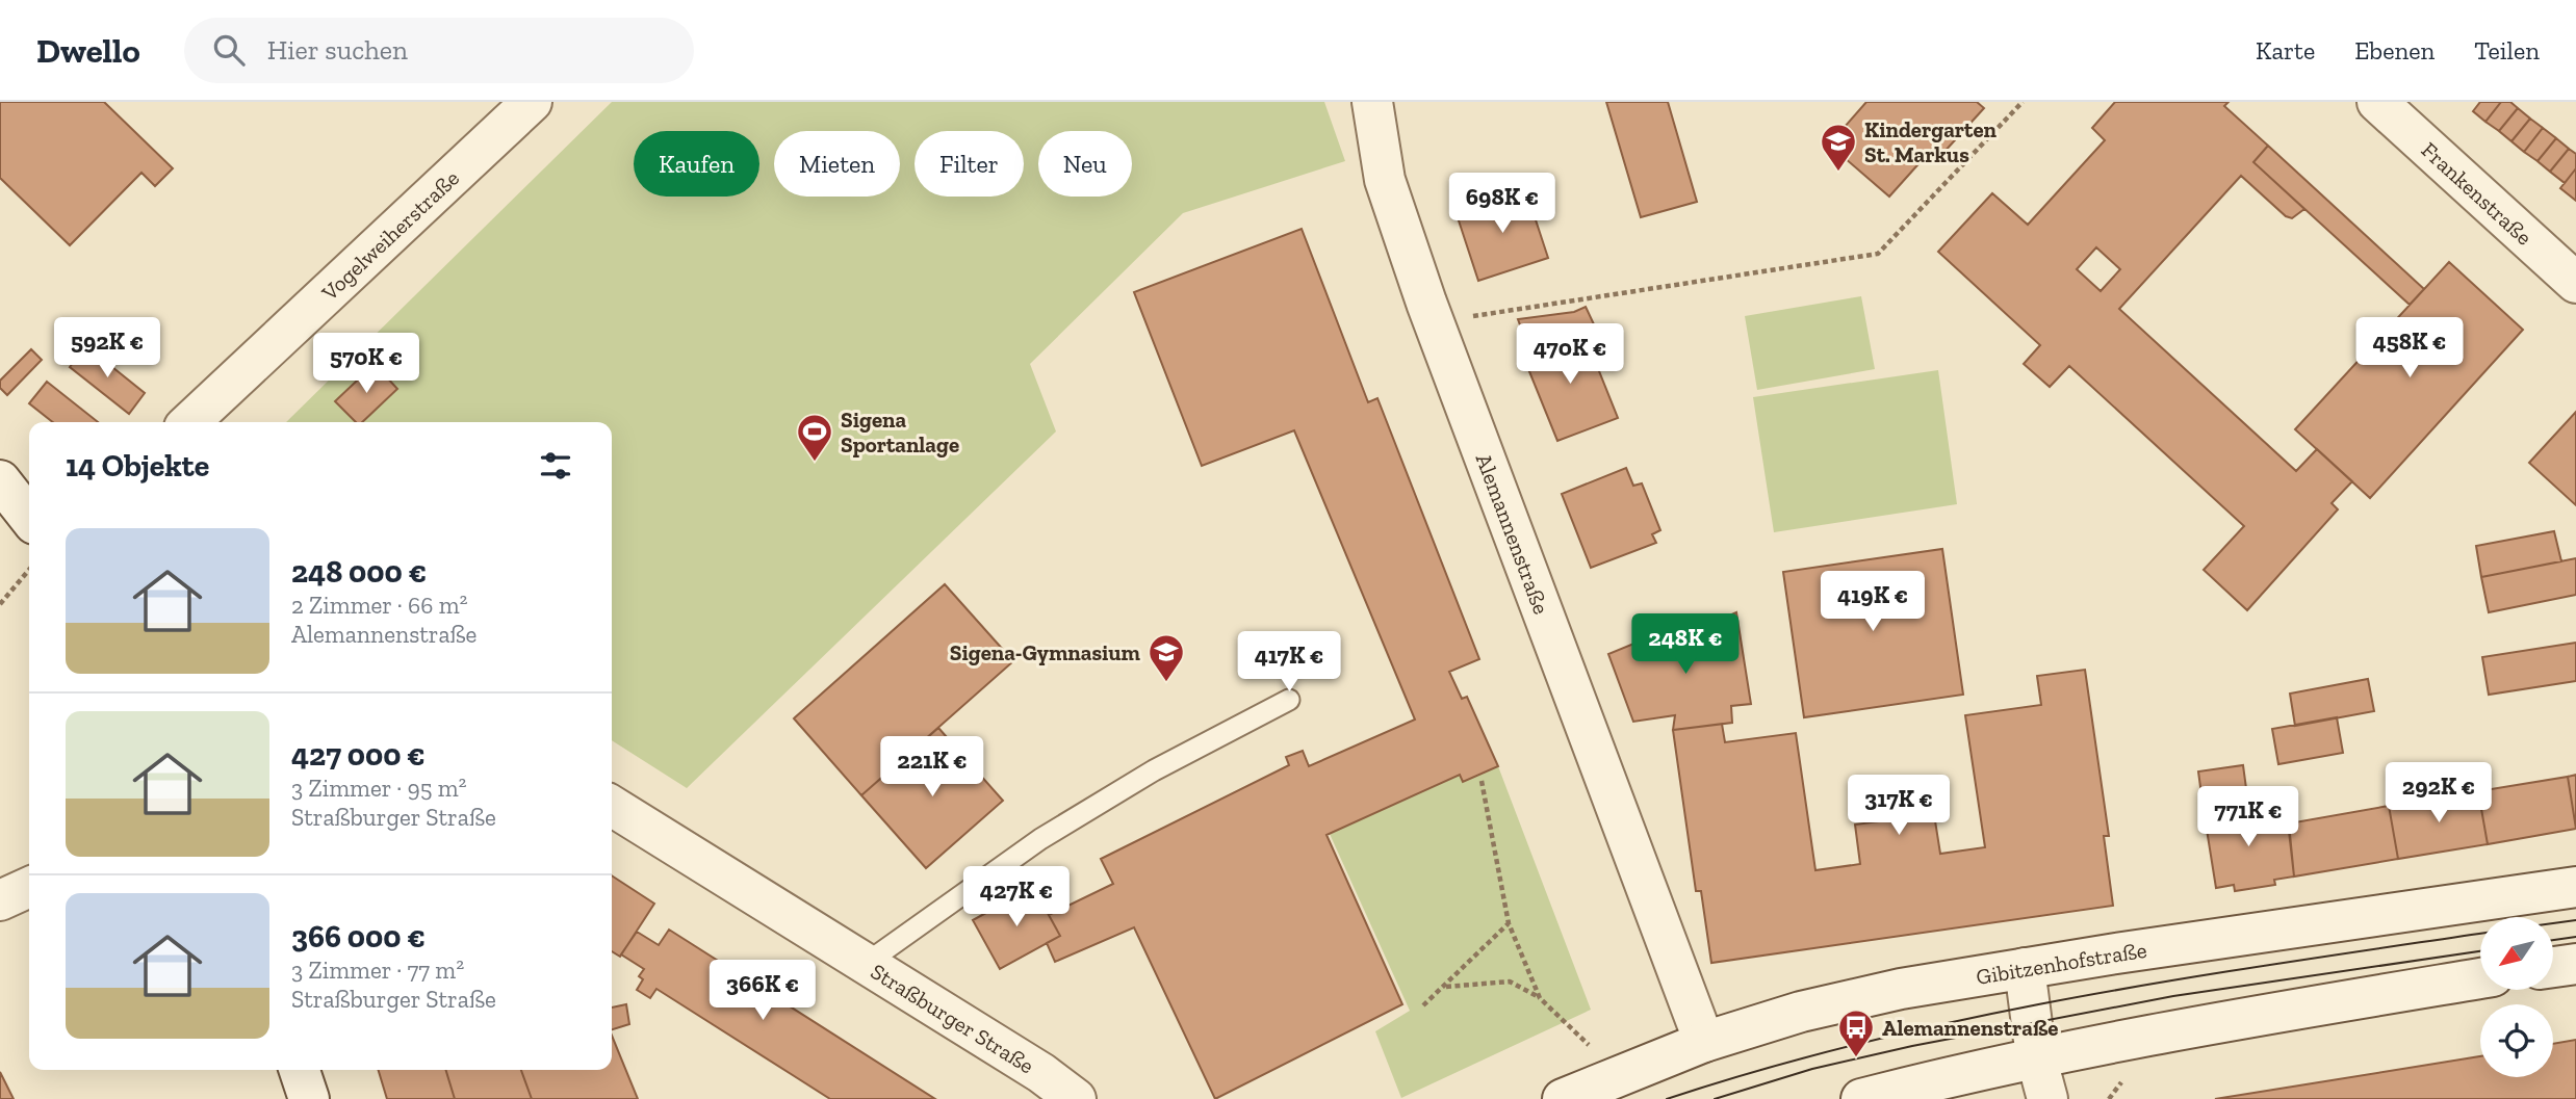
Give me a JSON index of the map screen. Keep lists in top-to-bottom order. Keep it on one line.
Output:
{"streets":{"street":["Frankenstraße","Vogelweiherstraße","Alemannenstraße","Gibitzenhofstraße","Straßburger Straße"]},"crossings":[["Alemannenstraße","Gibitzenhofstraße"]],"places":{"school or university":["Kindergarten St. Markus","Sigena-Gymnasium"],"sports":["Sigena Sportanlage"],"bus stop":["Alemannenstraße"]},"north":"bottom left","page":{"header":"Dwello","search":"Hier suchen","nav":["Karte","Ebenen","Teilen"],"chip":["Kaufen","Mieten","Filter","Neu"],"price":["698K €","592K €","458K €","470K €","570K €","419K €","248K €","417K €","221K €","292K €","317K €","771K €","427K €","366K €"],"heading":"14 Objekte","list":[{"name":"248 000 €","note":"2 Zimmer · 66 m² · Alemannenstraße"},{"name":"427 000 €","note":"3 Zimmer · 95 m² · Straßburger Straße"},{"name":"366 000 €","note":"3 Zimmer · 77 m² · Straßburger Straße"}]}}
